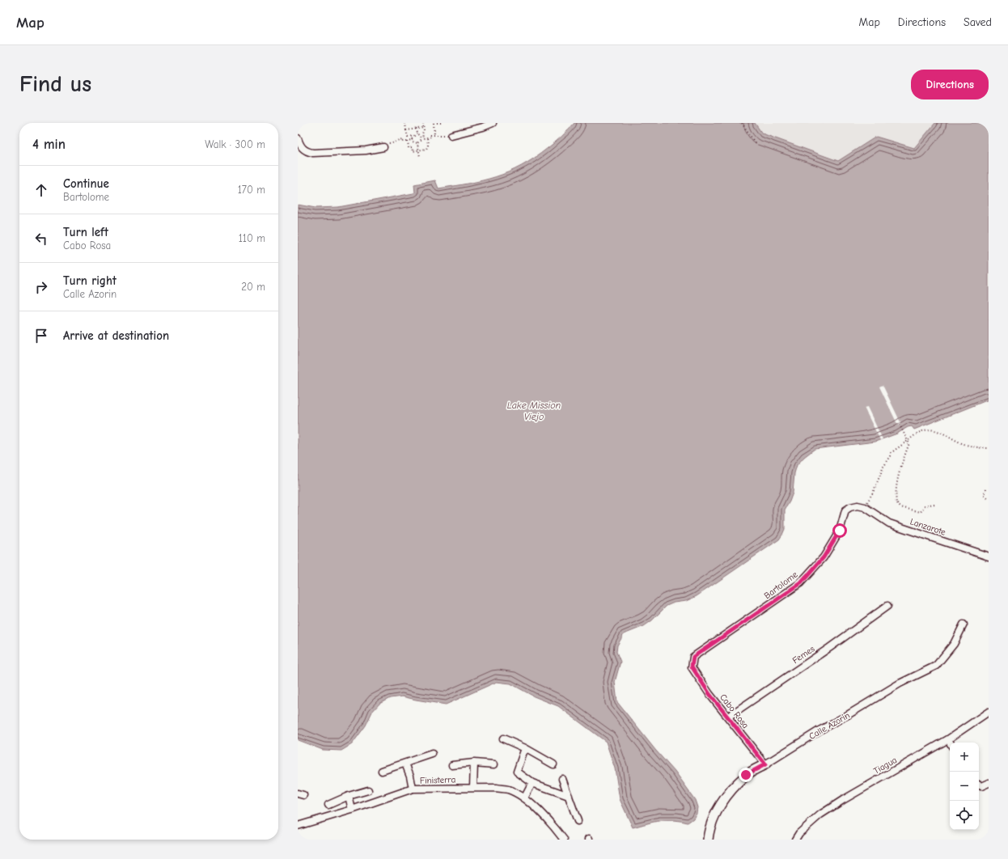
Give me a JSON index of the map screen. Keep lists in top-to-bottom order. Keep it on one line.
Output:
{"streets":{"street":["Lanzarote","Bartolome","Femes","Cabo Rosa","Calle Azorin","Tiagua","Finisterra"]},"crossings":[["Lanzarote","Bartolome"],["Bartolome","Cabo Rosa"],["Femes","Cabo Rosa"],["Cabo Rosa","Calle Azorin"]],"water":["Lake Mission Viejo"],"page":{"header":"Map","nav":["Map","Directions","Saved"],"buttons":"Directions","title":"Find us","heading":["4 min","Walk · 300 m"],"list":[["Continue","Bartolome","170 m"],["Turn left","Cabo Rosa","110 m"],["Turn right","Calle Azorin","20 m"],"Arrive at destination"],"map_buttons":["+","−"]}}
